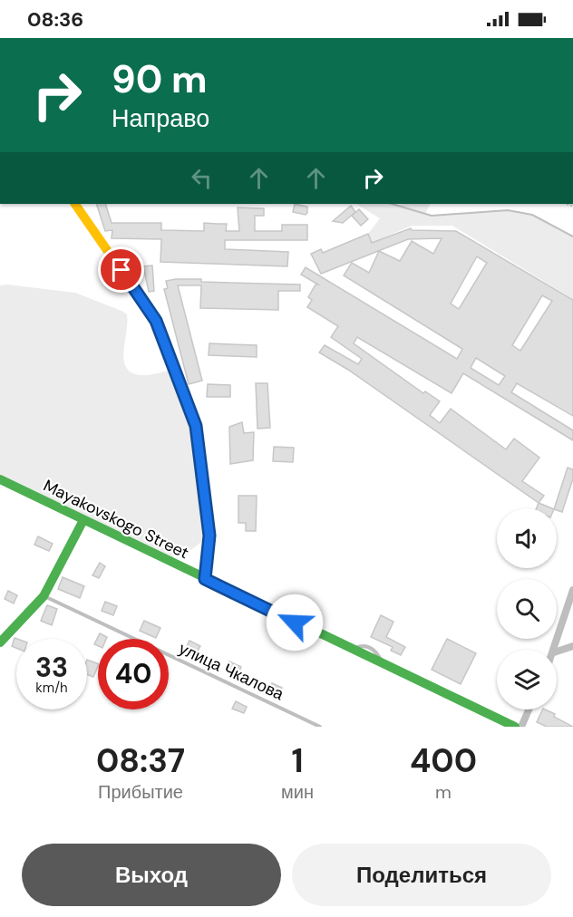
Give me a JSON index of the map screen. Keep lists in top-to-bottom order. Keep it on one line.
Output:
{"streets":{"street":["Mayakovskogo Street"],"lane":["улица Чкалова"]},"page":{"status":"08:36","turn":["90 m","Направо"],"speed":"33 km/h","limit":"40","eta":["08:37","Прибытие","1","мин","400","m"],"buttons":["Выход","Поделиться"]}}
